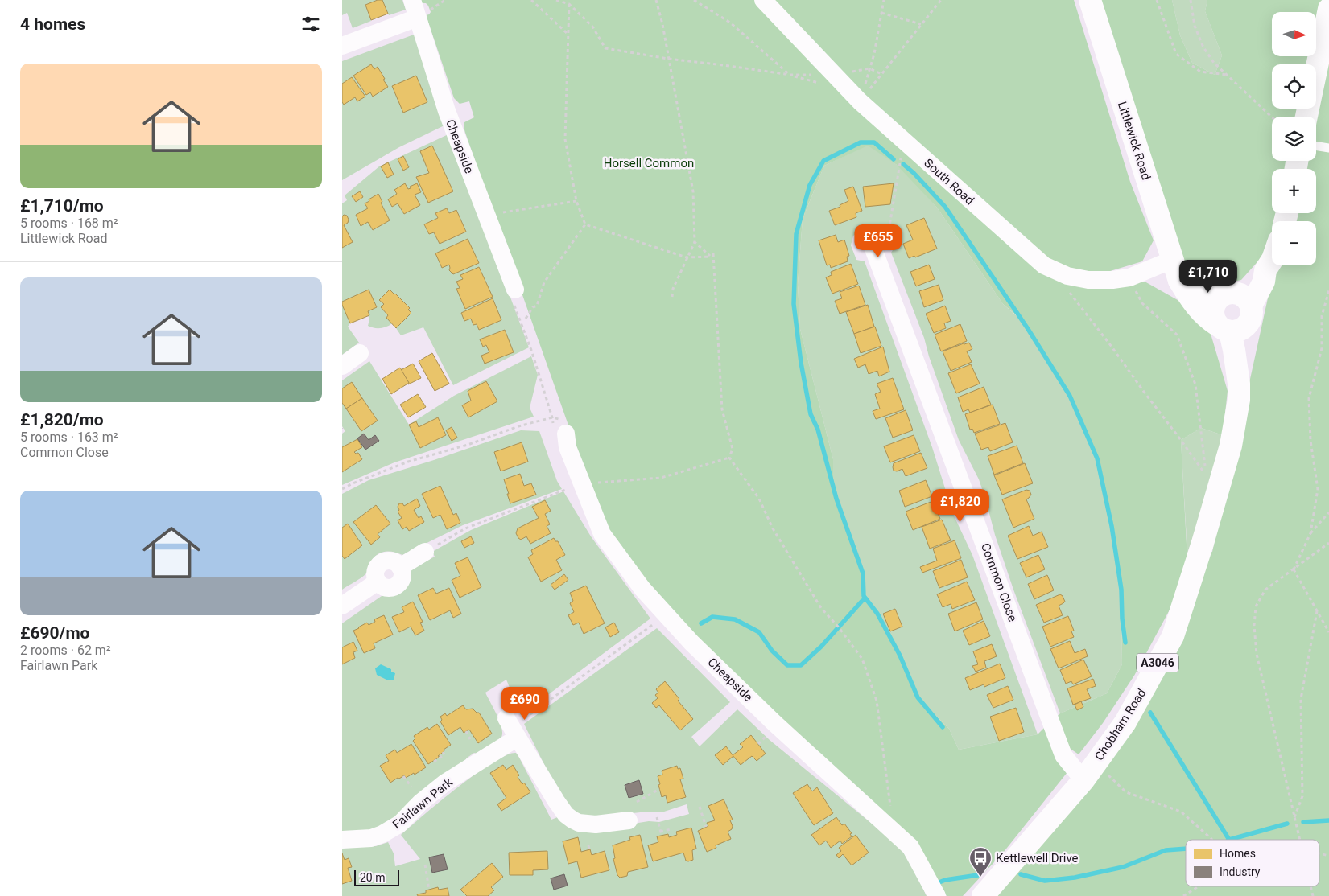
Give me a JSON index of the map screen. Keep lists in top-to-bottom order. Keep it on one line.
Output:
{"streets":{"main road":["Littlewick Road","A3046","Chobham Road"],"street":["Cheapside","South Road","Common Close","Fairlawn Park"]},"crossings":[["Littlewick Road","South Road"],["Littlewick Road","Chobham Road"],["Common Close","Chobham Road"]],"parks":["Horsell Common"],"places":{"bus stop":["Kettlewell Drive"]},"legend":["Homes","Industry"],"scale_bar":"20 m","north":"right","page":{"heading":"4 homes","map_buttons":["+","−"],"list":[{"name":"£1,710/mo","note":"5 rooms · 168 m² · Littlewick Road"},{"name":"£1,820/mo","note":"5 rooms · 163 m² · Common Close"},{"name":"£690/mo","note":"2 rooms · 62 m² · Fairlawn Park"}],"price":["£655","£1,710","£1,820","£690"],"scale":"20 m"}}
